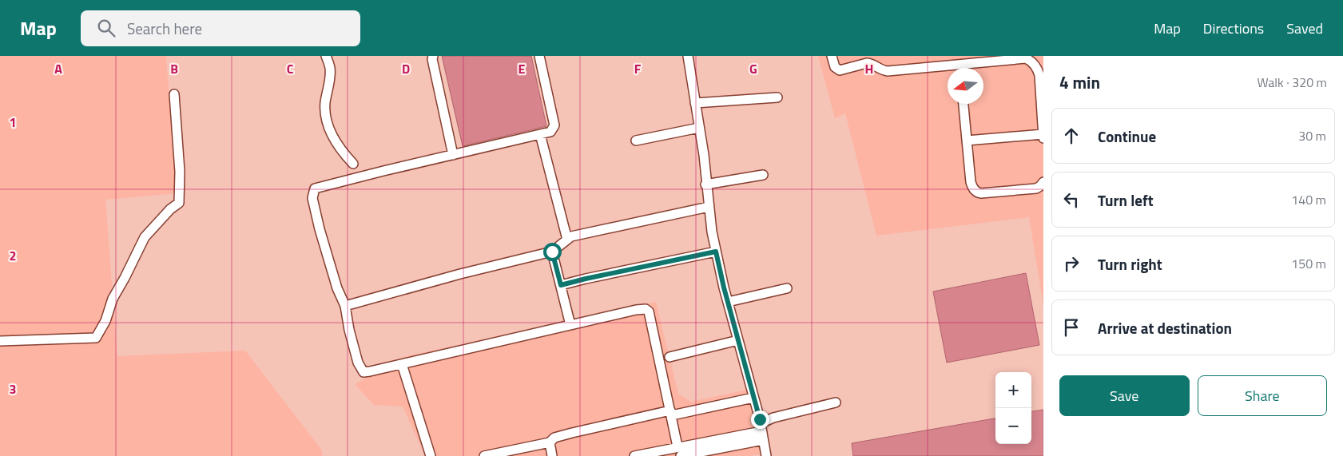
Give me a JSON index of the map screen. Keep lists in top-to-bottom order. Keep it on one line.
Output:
{"north":"left","page":{"header":"Map","search":"Search here","nav":["Map","Directions","Saved"],"heading":["4 min","Walk · 320 m"],"list":[["Continue","30 m"],["Turn left","140 m"],["Turn right","150 m"],"Arrive at destination"],"buttons":["Save","Share"],"map_buttons":["+","−"]},"grid":{"columns":["A","B","C","D","E","F","G","H"],"rows":["1","2","3"]}}
